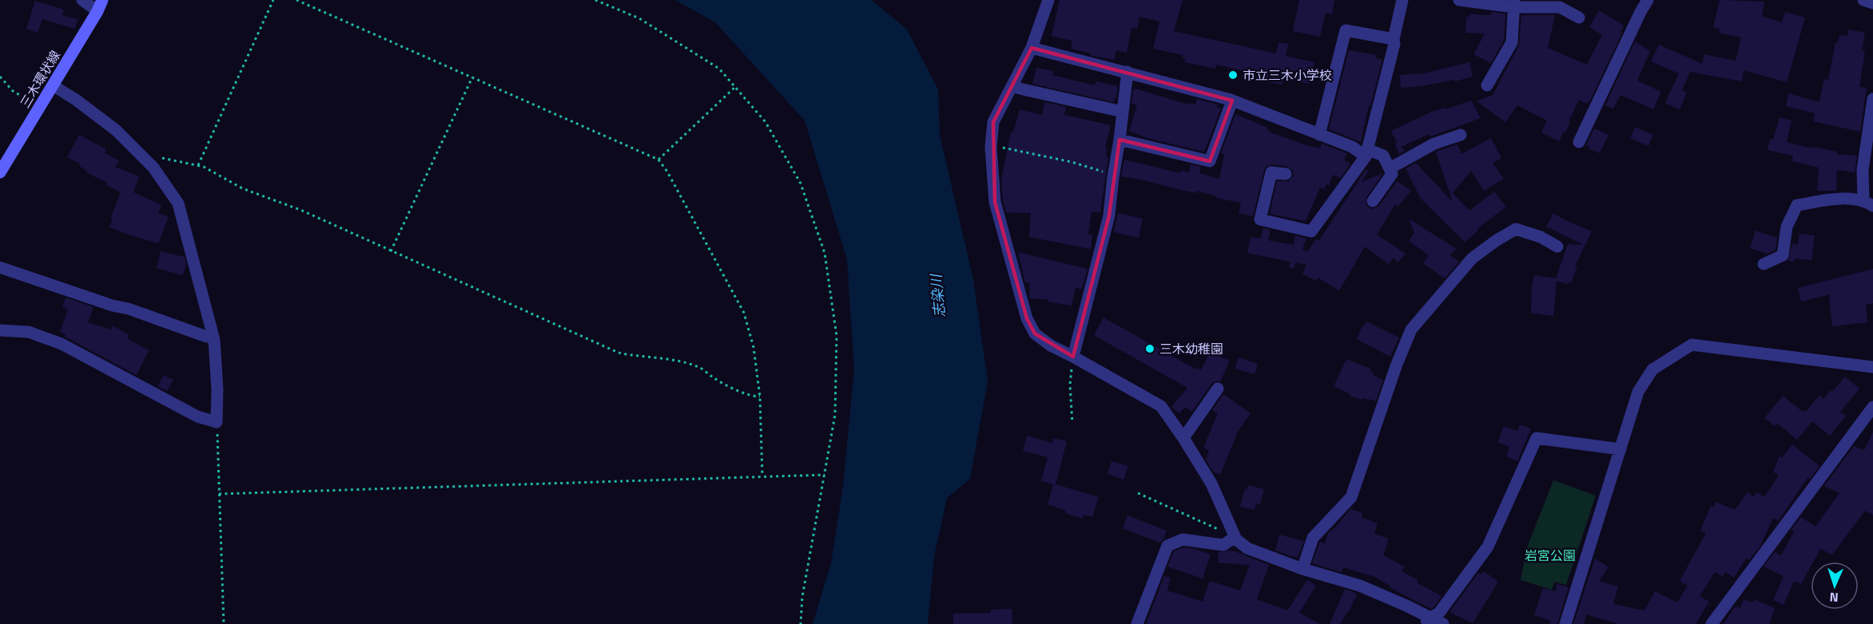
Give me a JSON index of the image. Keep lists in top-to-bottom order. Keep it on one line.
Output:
{"streets":{"main road":["三木環状線"]},"water":["志染川"],"parks":["岩宮公園"],"places":["市立三木小学校","三木幼稚園"],"north":"bottom"}
